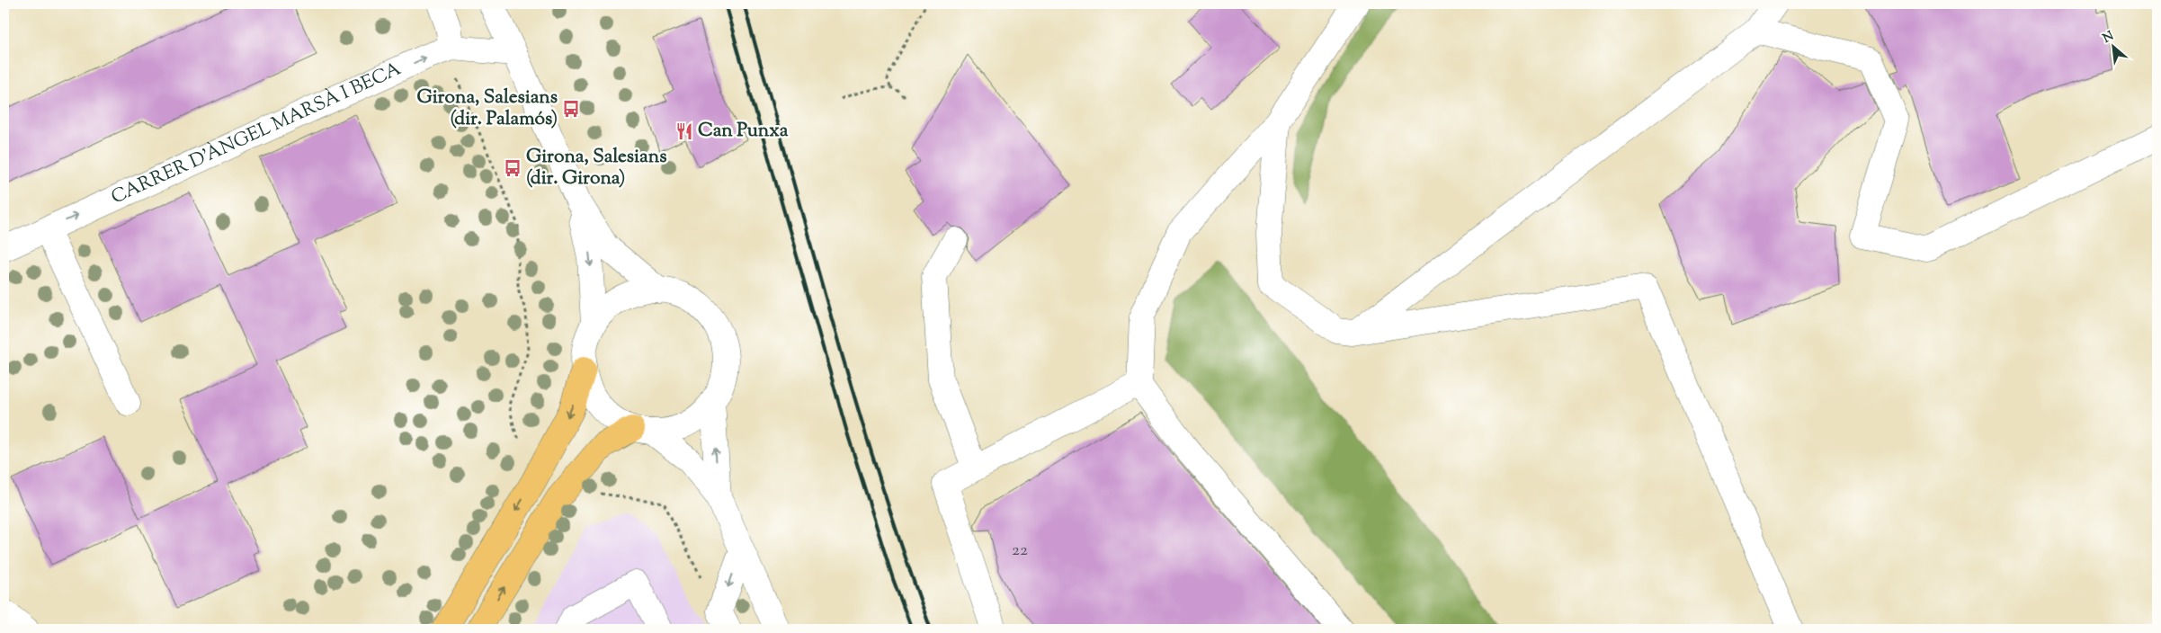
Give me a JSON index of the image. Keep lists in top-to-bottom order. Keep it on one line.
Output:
{"streets":{"street":["CARRER D'ÀNGEL MARSÀ I BECA"]},"one_way":["CARRER D'ÀNGEL MARSÀ I BECA"],"places":{"bus stop":["Girona, Salesians (dir. Palamós)","Girona, Salesians (dir. Girona)"],"restaurant":["Can Punxa"]},"house_numbers":["22"],"north":"top left"}
